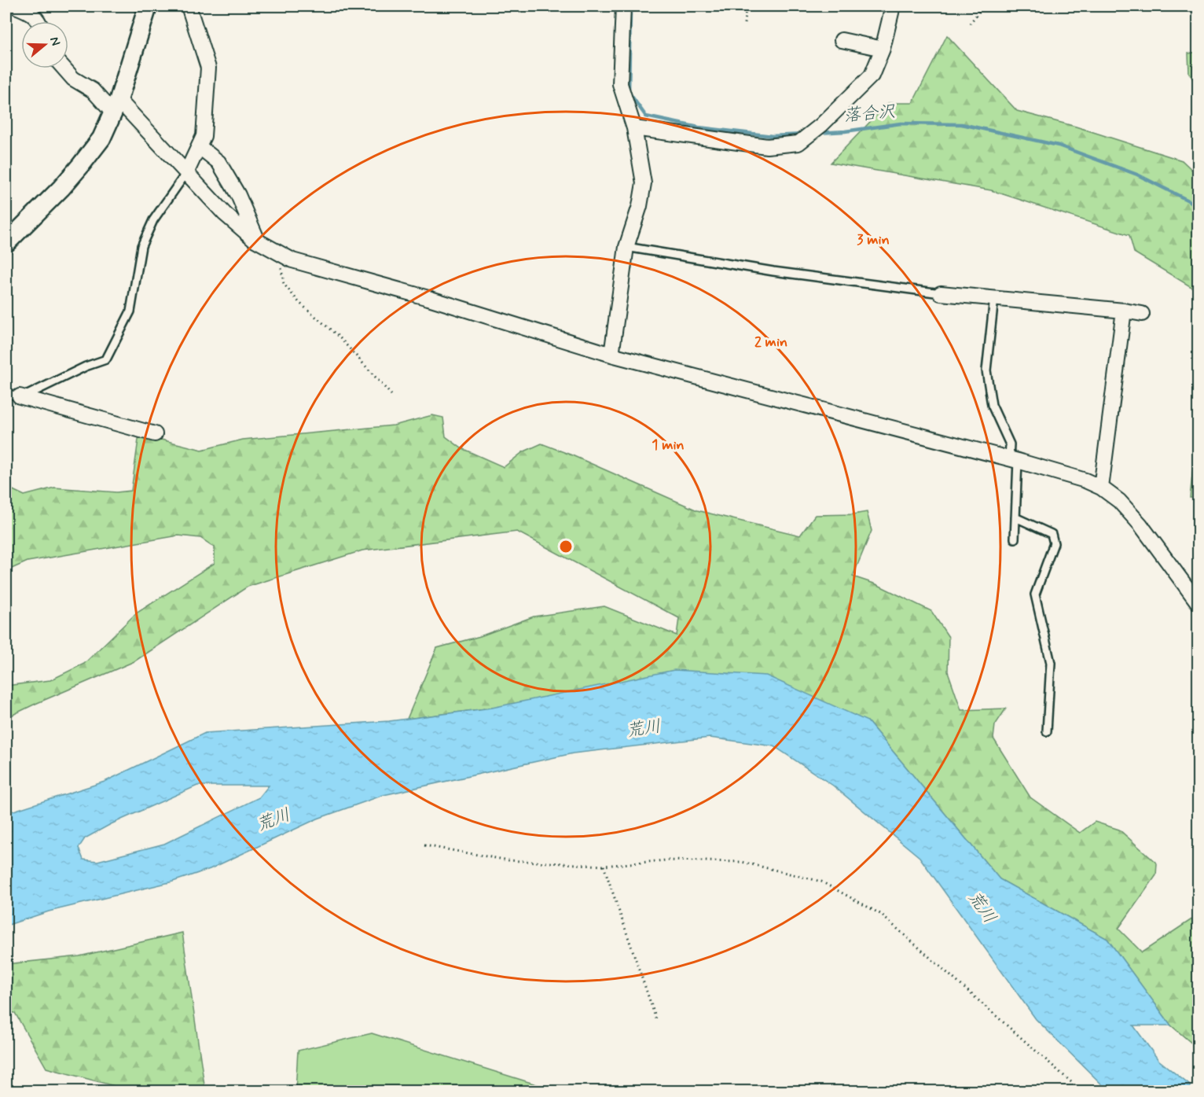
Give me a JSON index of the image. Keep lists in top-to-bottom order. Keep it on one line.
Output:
{"water":["落合沢","荒川"],"north":"right","rings":["3 min","2 min","1 min"]}
